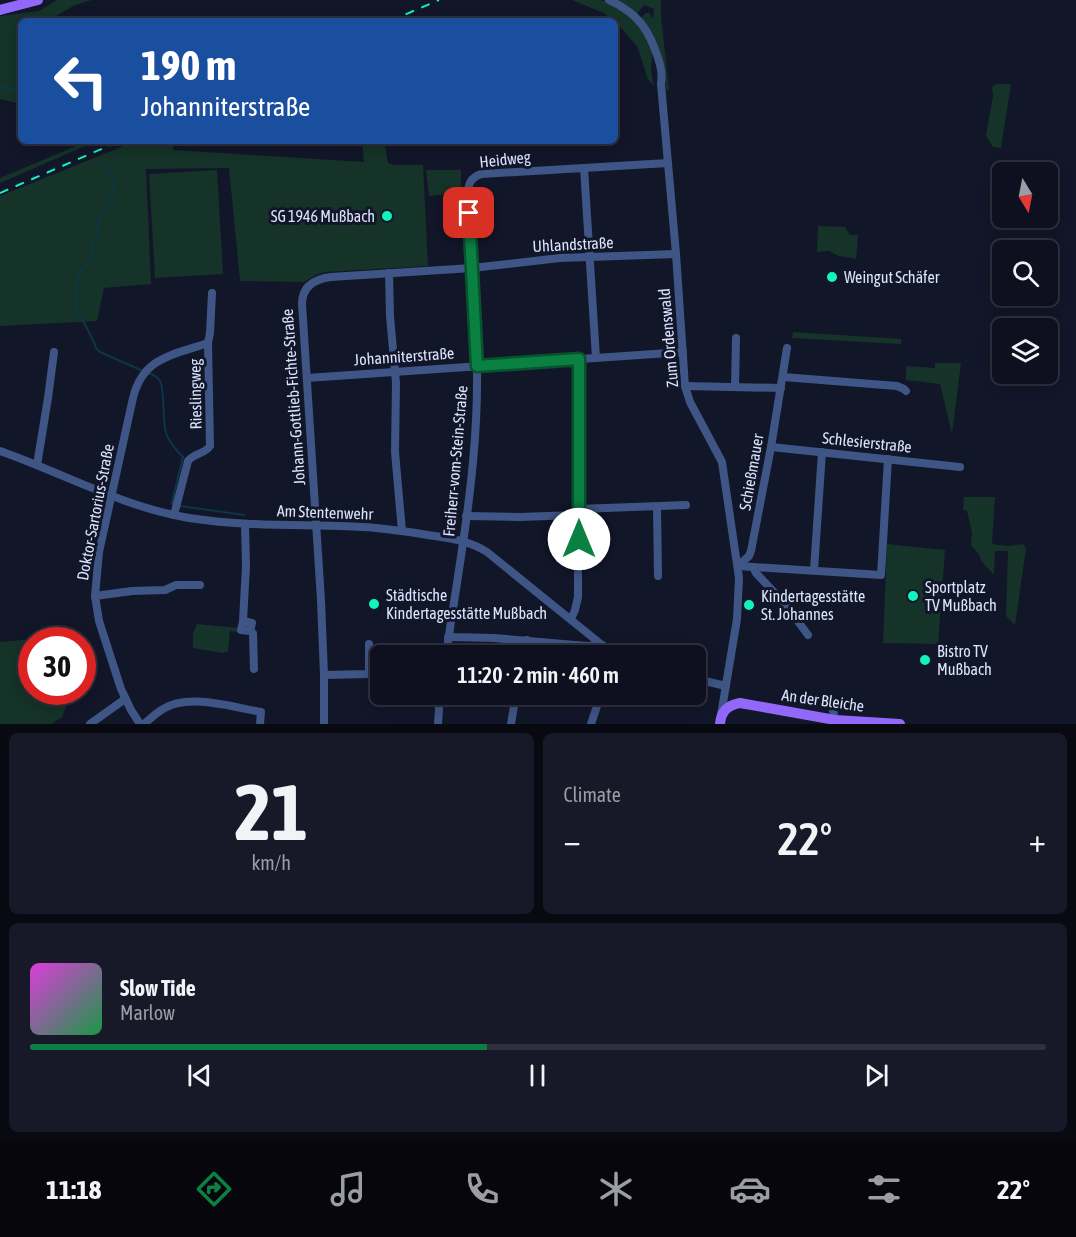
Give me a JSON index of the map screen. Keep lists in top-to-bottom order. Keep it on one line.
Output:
{"streets":{"main road":["An der Bleiche"],"street":["Heidweg","Uhlandstraße","Zum Ordenswald","Johanniterstraße","Rieslingweg","Johann-Gottlieb-Fichte-Straße","Schlesierstraße","Freiherr-vom-Stein-Straße","Schießmauer","Doktor-Sartorius-Straße","Am Stentenwehr"]},"crossings":[["Heidweg","Uhlandstraße"],["Heidweg","Zum Ordenswald"],["Heidweg","Johann-Gottlieb-Fichte-Straße"],["Heidweg","Freiherr-vom-Stein-Straße"],["Uhlandstraße","Zum Ordenswald"],["Uhlandstraße","Johann-Gottlieb-Fichte-Straße"],["Uhlandstraße","Freiherr-vom-Stein-Straße"],["Zum Ordenswald","Johanniterstraße"],["Zum Ordenswald","Schießmauer"],["Zum Ordenswald","An der Bleiche"],["Johanniterstraße","Johann-Gottlieb-Fichte-Straße"],["Johanniterstraße","Freiherr-vom-Stein-Straße"],["Rieslingweg","Doktor-Sartorius-Straße"],["Rieslingweg","Am Stentenwehr"],["Johann-Gottlieb-Fichte-Straße","Freiherr-vom-Stein-Straße"],["Johann-Gottlieb-Fichte-Straße","Am Stentenwehr"],["Schlesierstraße","Schießmauer"],["Freiherr-vom-Stein-Straße","Am Stentenwehr"],["Doktor-Sartorius-Straße","Am Stentenwehr"]],"places":["SG 1946 Mußbach","Weingut Schäfer","Sportplatz TV Mußbach","Städtische Kindertagesstätte Mußbach","Kindertagesstätte St. Johannes","Bistro TV Mußbach"],"north":"bottom","page":{"turn":["190 m","Johanniterstraße"],"limit":"30","trip":"11:20 · 2 min · 460 m","tile":[["21","km/h"],"Climate"],"heat":["−","22°","+"],"song":["Slow Tide","Marlow"],"tabs":["11:18","22°"]}}
